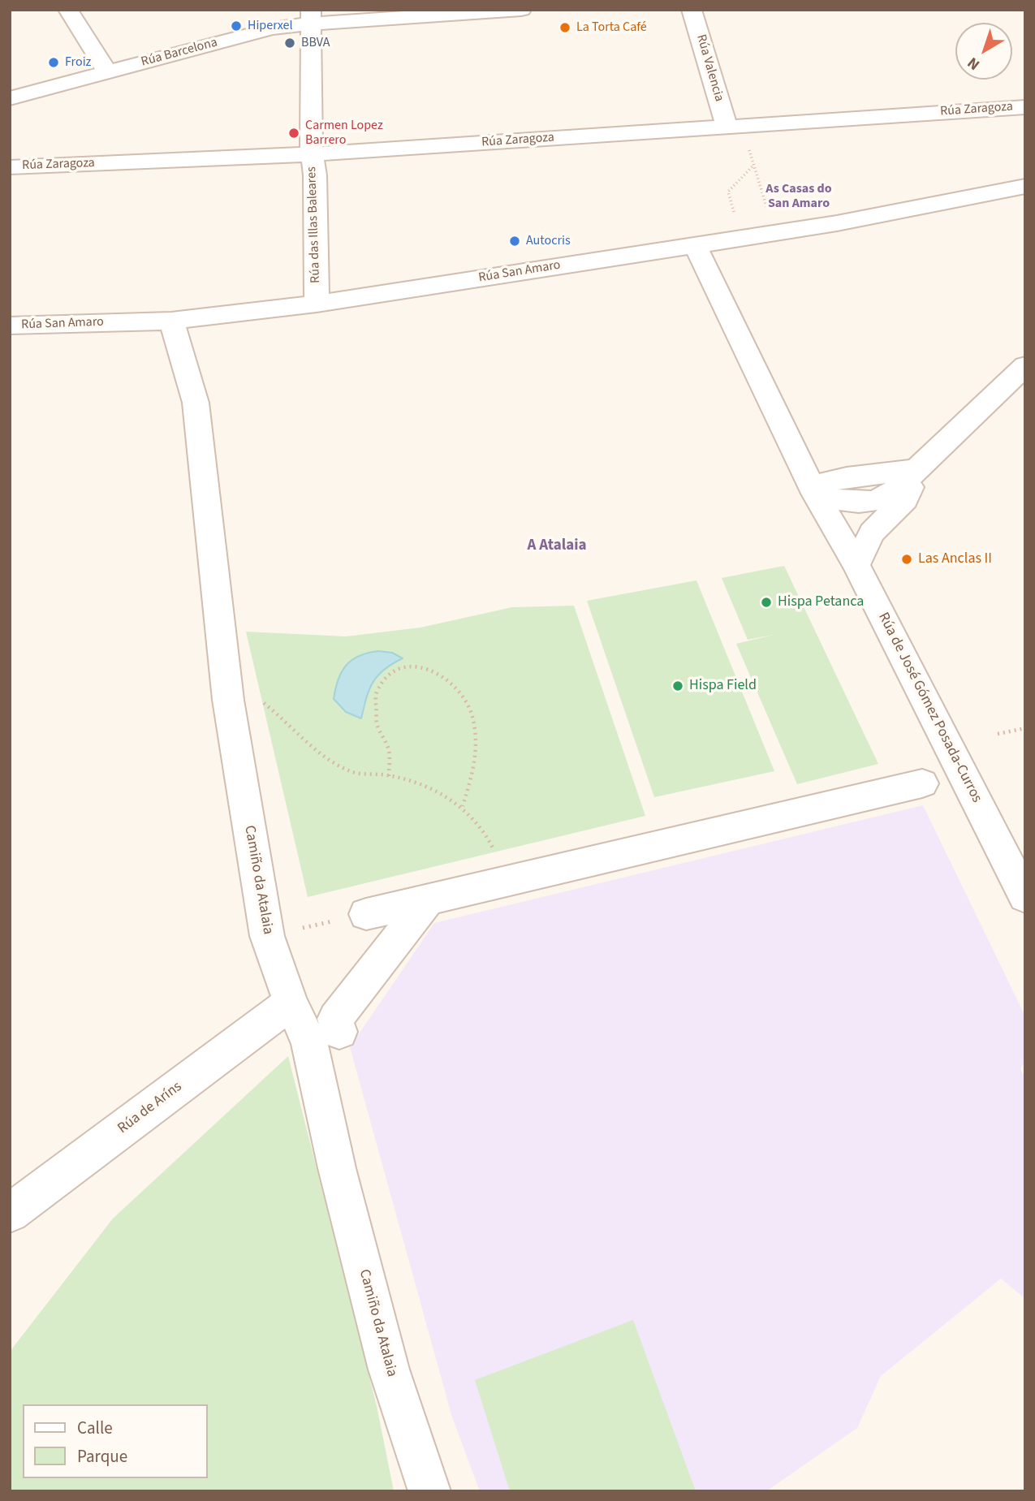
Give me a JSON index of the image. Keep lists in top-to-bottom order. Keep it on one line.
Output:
{"streets":{"street":["Rúa Barcelona","Rúa Valencia","Rúa Zaragoza","Rúa das Illas Baleares","Rúa San Amaro","Rúa de José Gómez Posada-Curros","Camiño da Atalaia","Rúa de Aríns"]},"crossings":[["Rúa Barcelona","Rúa das Illas Baleares"],["Rúa Valencia","Rúa Zaragoza"],["Rúa Zaragoza","Rúa das Illas Baleares"],["Rúa das Illas Baleares","Rúa San Amaro"],["Rúa San Amaro","Rúa de José Gómez Posada-Curros"],["Rúa San Amaro","Camiño da Atalaia"],["Camiño da Atalaia","Rúa de Aríns"]],"districts":["As Casas do San Amaro","A Atalaia"],"places":["Hiperxel","La Torta Café","BBVA","Froiz","Carmen Lopez Barrero","Autocris","Las Anclas II","Hispa Petanca","Hispa Field"],"legend":["Calle","Parque"],"north":"bottom left"}
